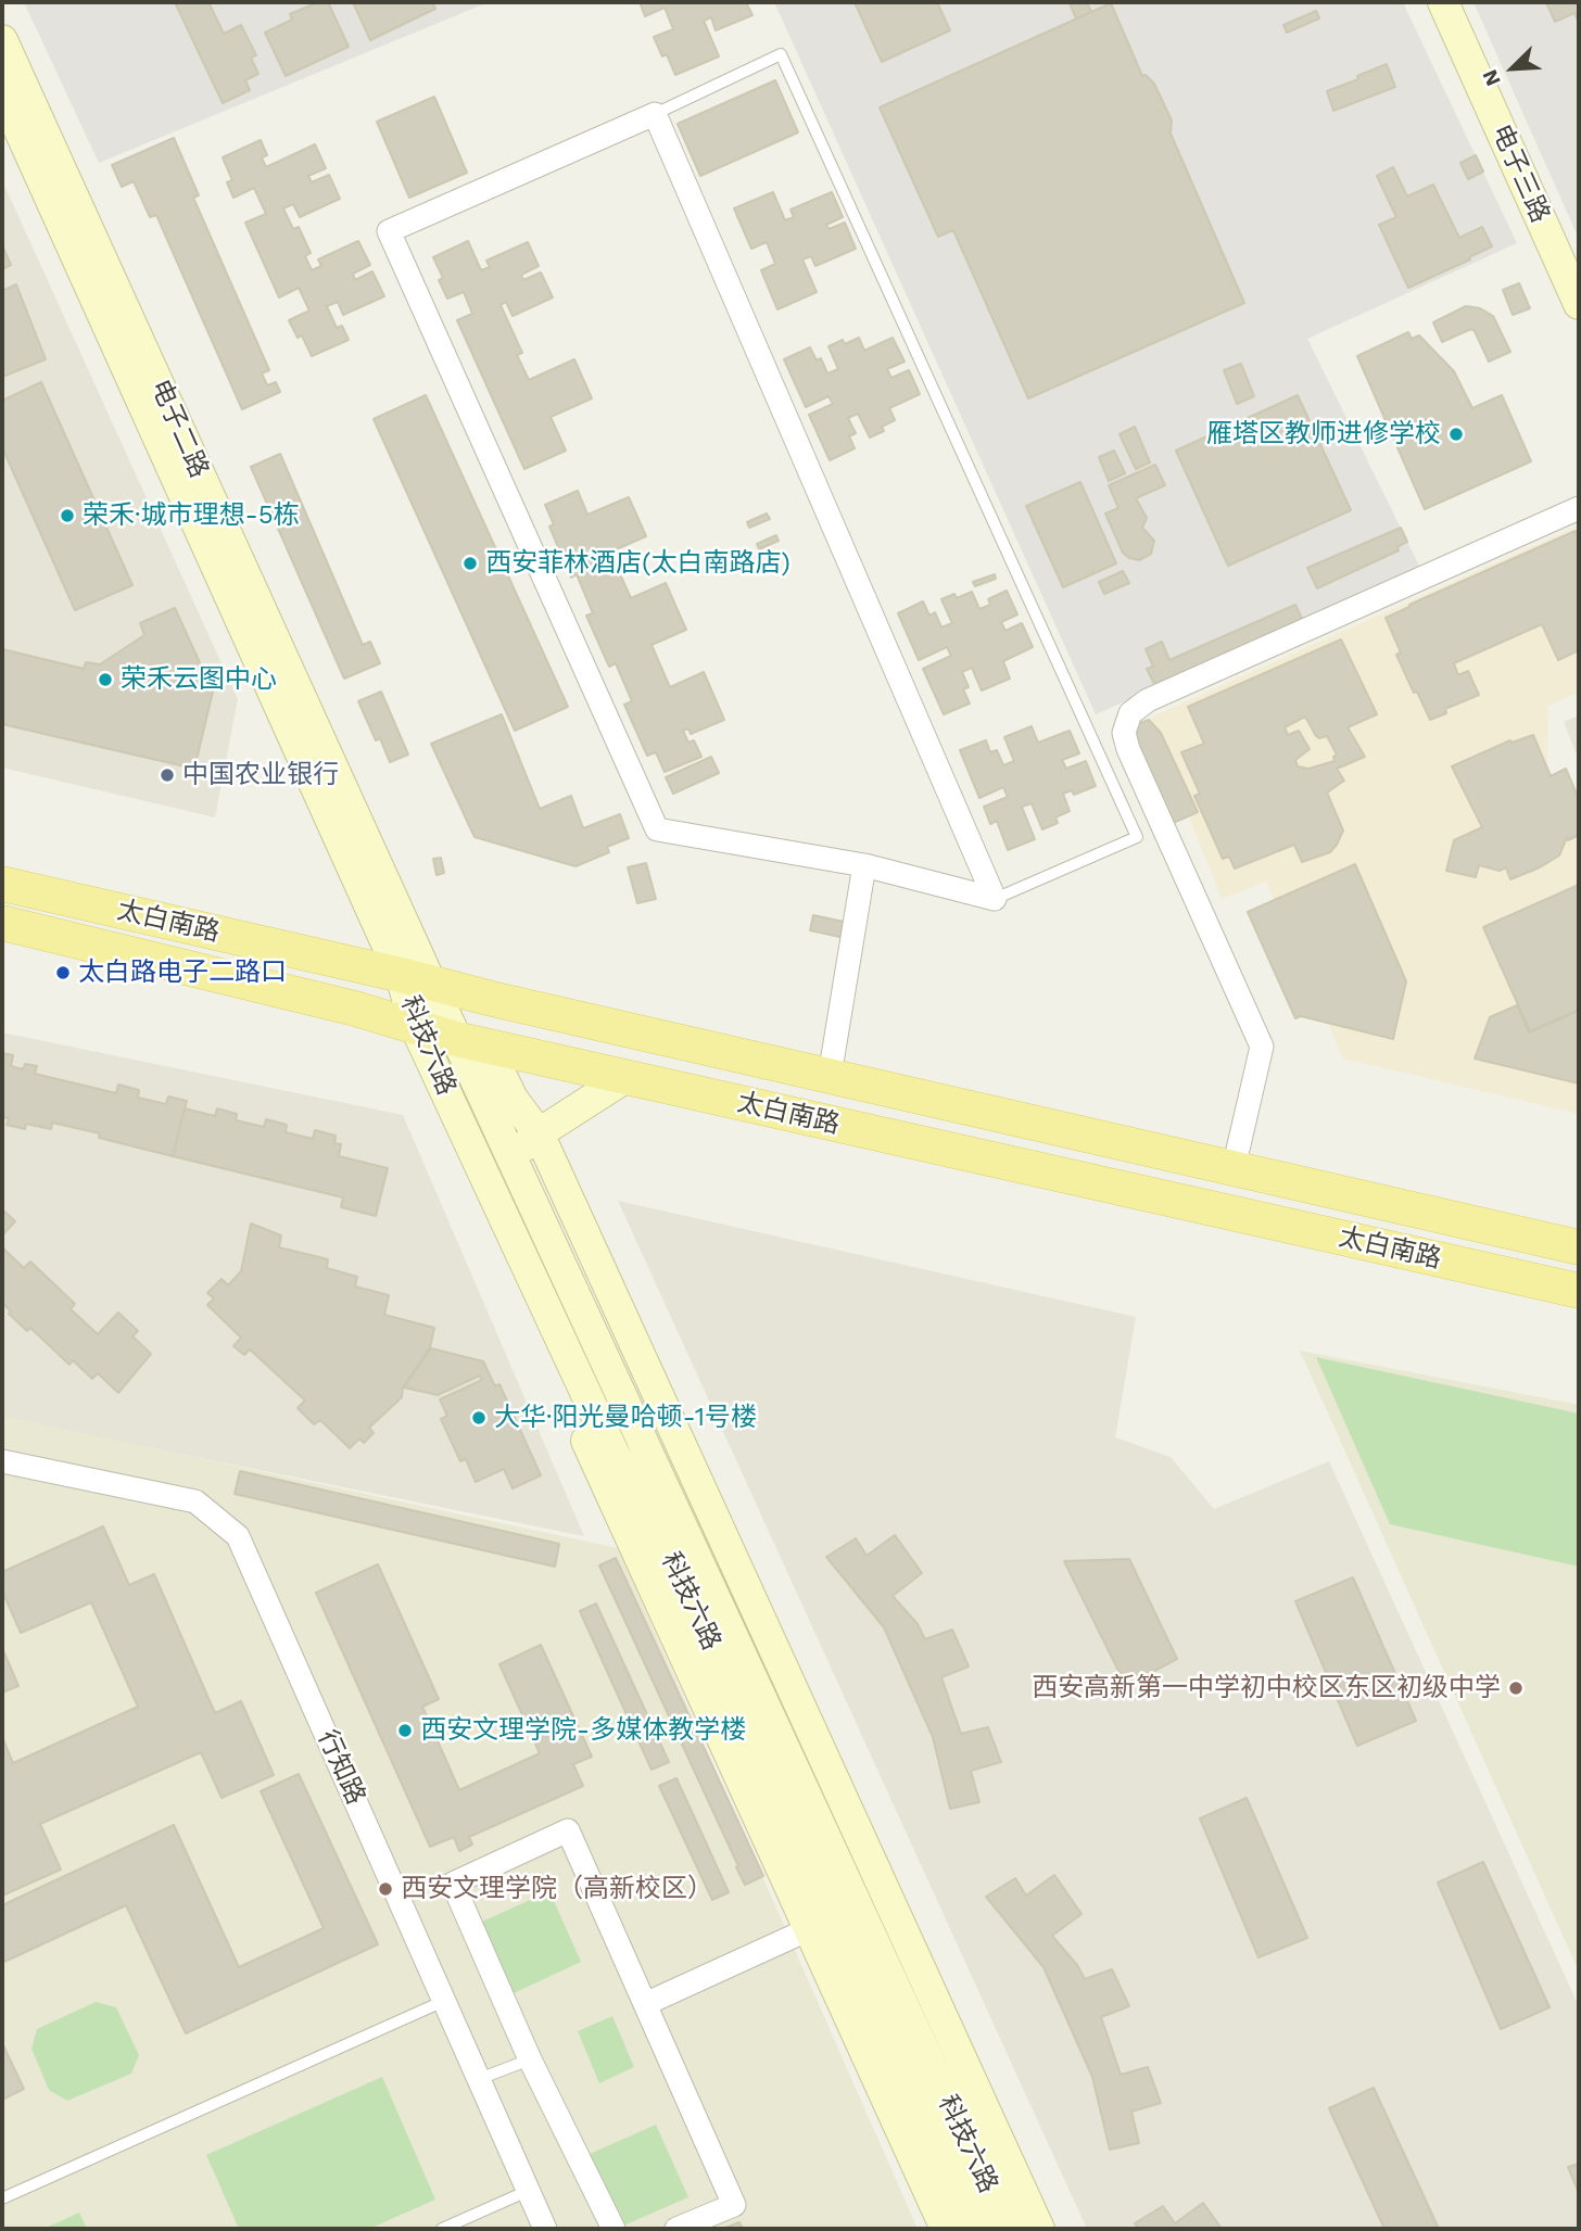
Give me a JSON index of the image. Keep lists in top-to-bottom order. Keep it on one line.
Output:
{"streets":{"main road":["电子三路","电子二路","太白南路","科技六路"],"street":["行知路"]},"crossings":[["电子二路","太白南路"],["电子二路","科技六路"],["太白南路","科技六路"]],"places":["雁塔区教师进修学校","荣禾·城市理想-5栋","西安菲林酒店(太白南路店)","荣禾云图中心","中国农业银行","太白路电子二路口","大华·阳光曼哈顿-1号楼","西安高新第一中学初中校区东区初级中学","西安文理学院-多媒体教学楼","西安文理学院（高新校区）"],"north":"bottom left"}
